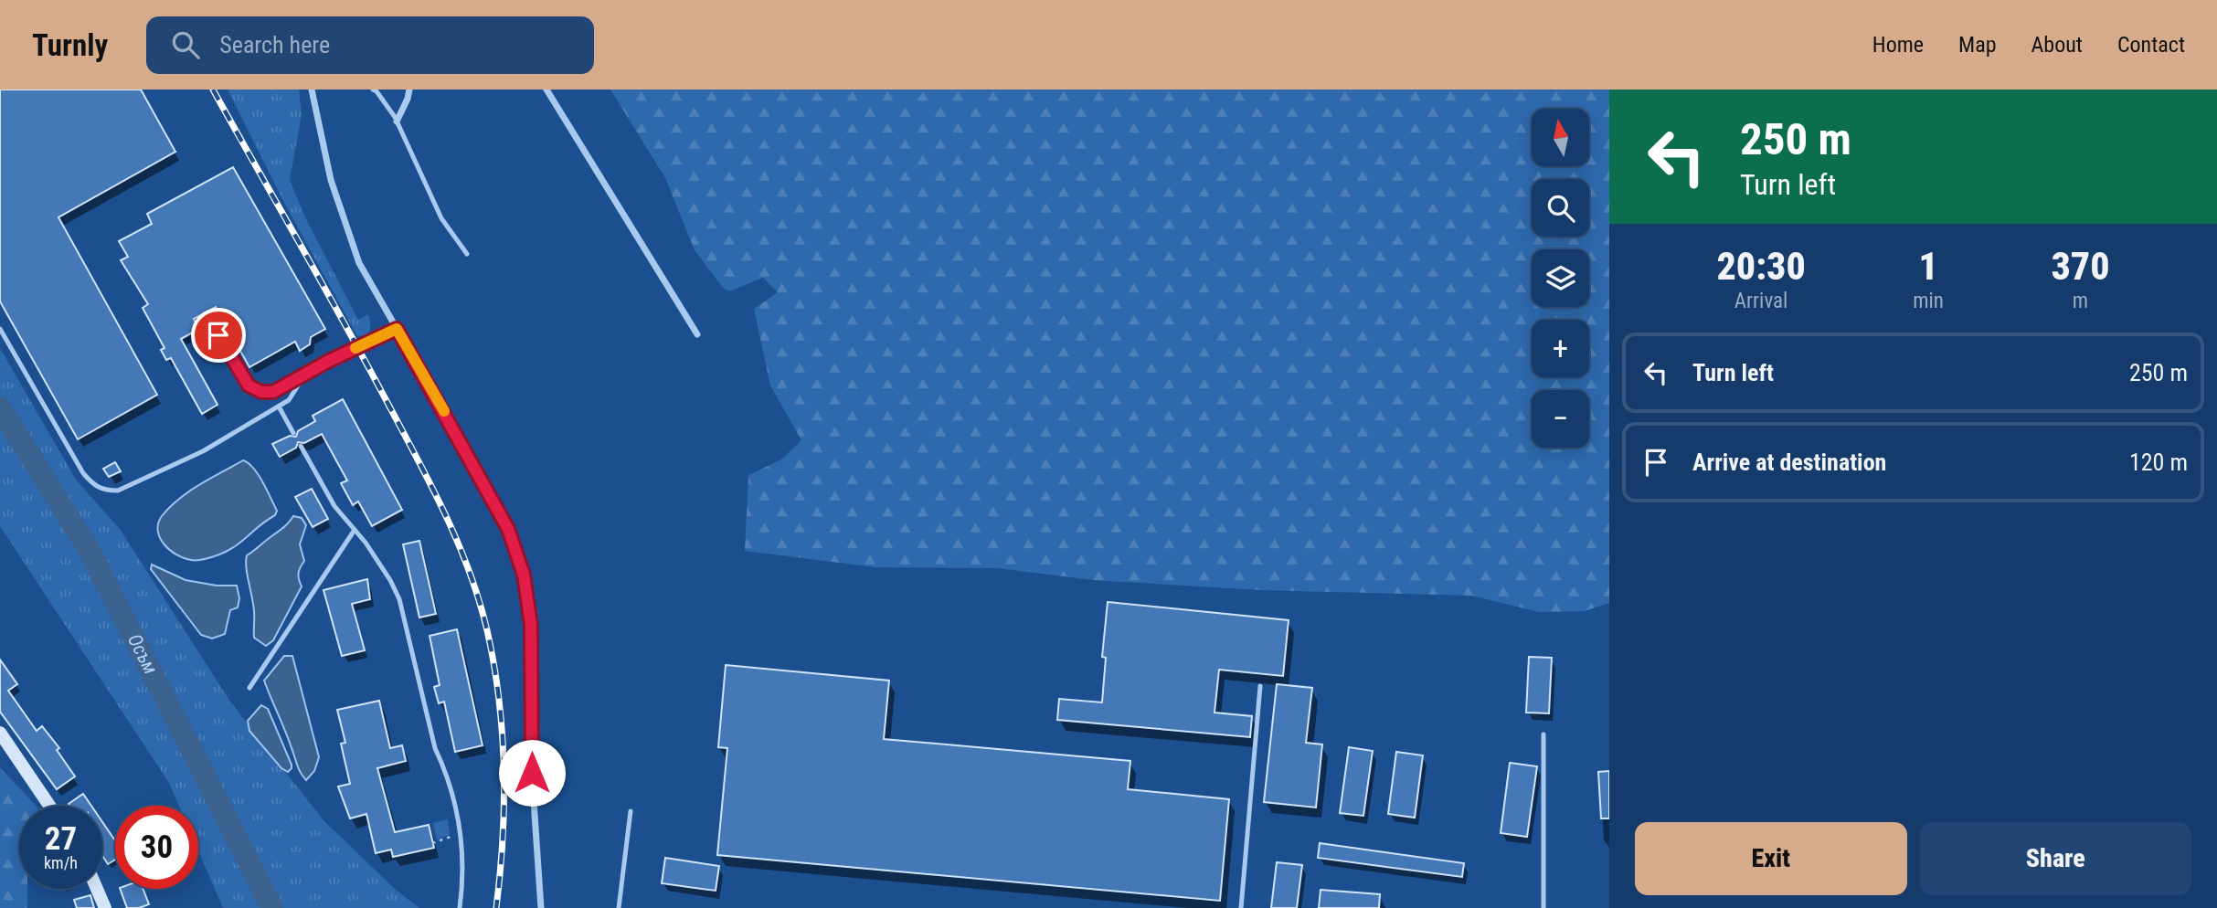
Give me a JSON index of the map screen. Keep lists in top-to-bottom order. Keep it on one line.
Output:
{"water":["Осъм"],"north":"top","page":{"header":"Turnly","search":"Search here","nav":["Home","Map","About","Contact"],"turn":["250 m","Turn left"],"map_buttons":["+","−"],"eta":["20:30","Arrival","1","min","370","m"],"list":[{"name":"Turn left","value":"250 m"},{"name":"Arrive at destination","value":"120 m"}],"speed":"27 km/h","limit":"30","buttons":["Exit","Share"]}}
